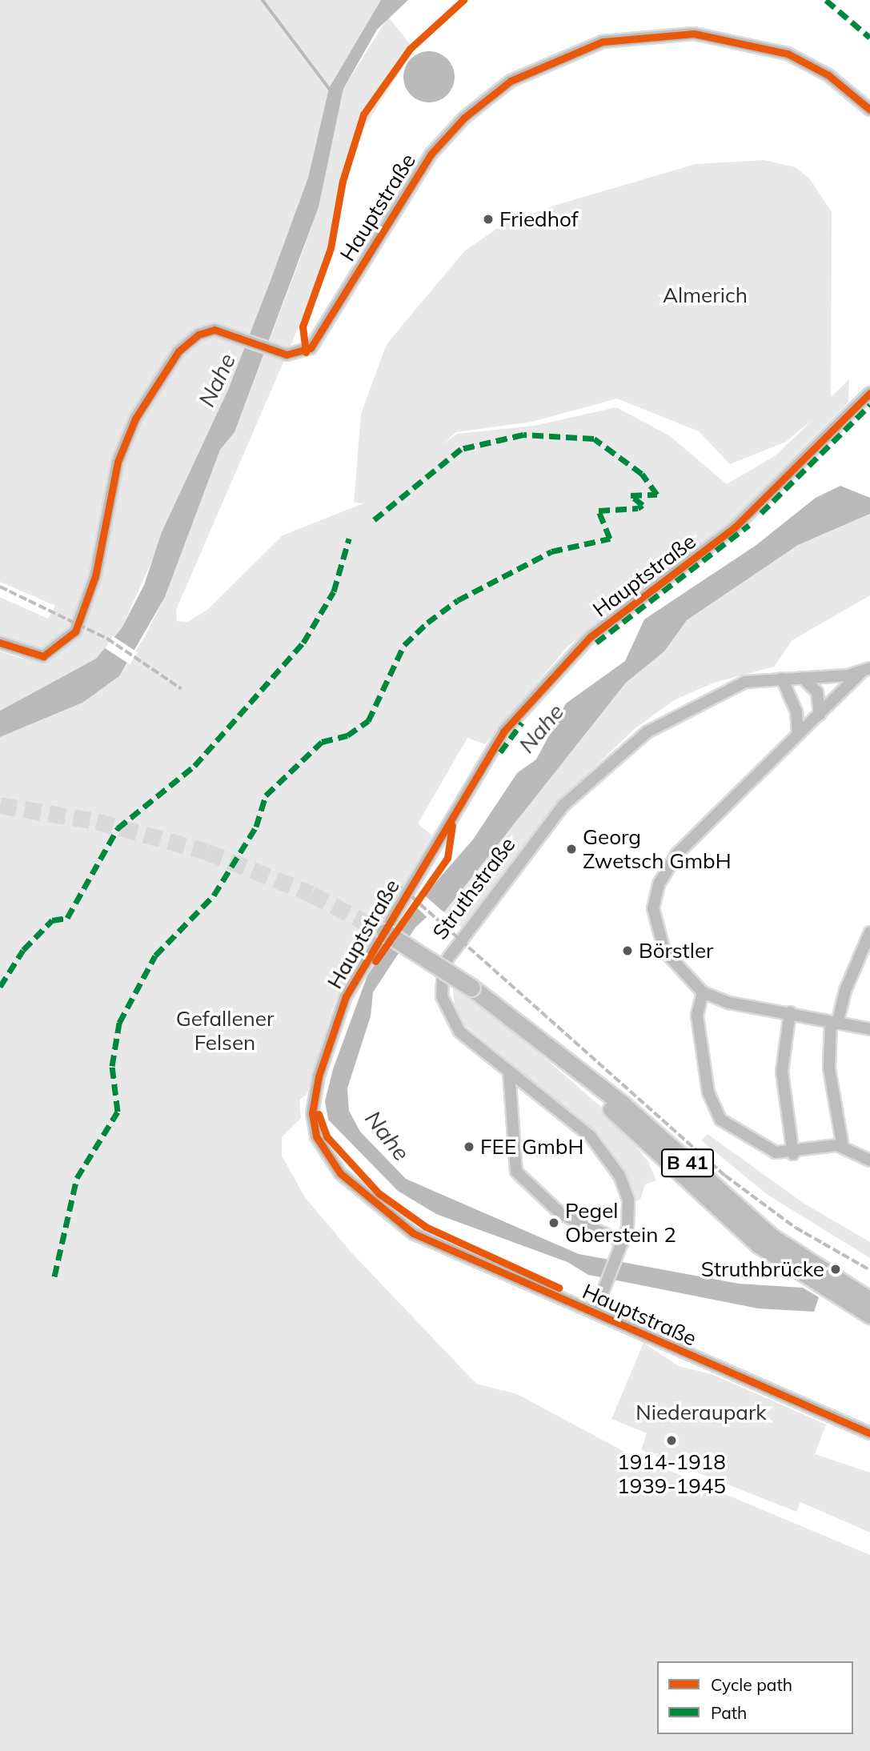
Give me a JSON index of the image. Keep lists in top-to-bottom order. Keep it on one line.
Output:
{"streets":{"main road":["B 41"],"street":["Hauptstraße","Struthstraße"]},"crossings":[["Hauptstraße","Struthstraße"]],"water":["Nahe"],"parks":["Almerich","Gefallener Felsen","Niederaupark"],"places":["Friedhof","Georg Zwetsch GmbH","Börstler","FEE GmbH","Pegel Oberstein 2","Struthbrücke","1914-1918 1939-1945"],"legend":["Cycle path","Path"]}
